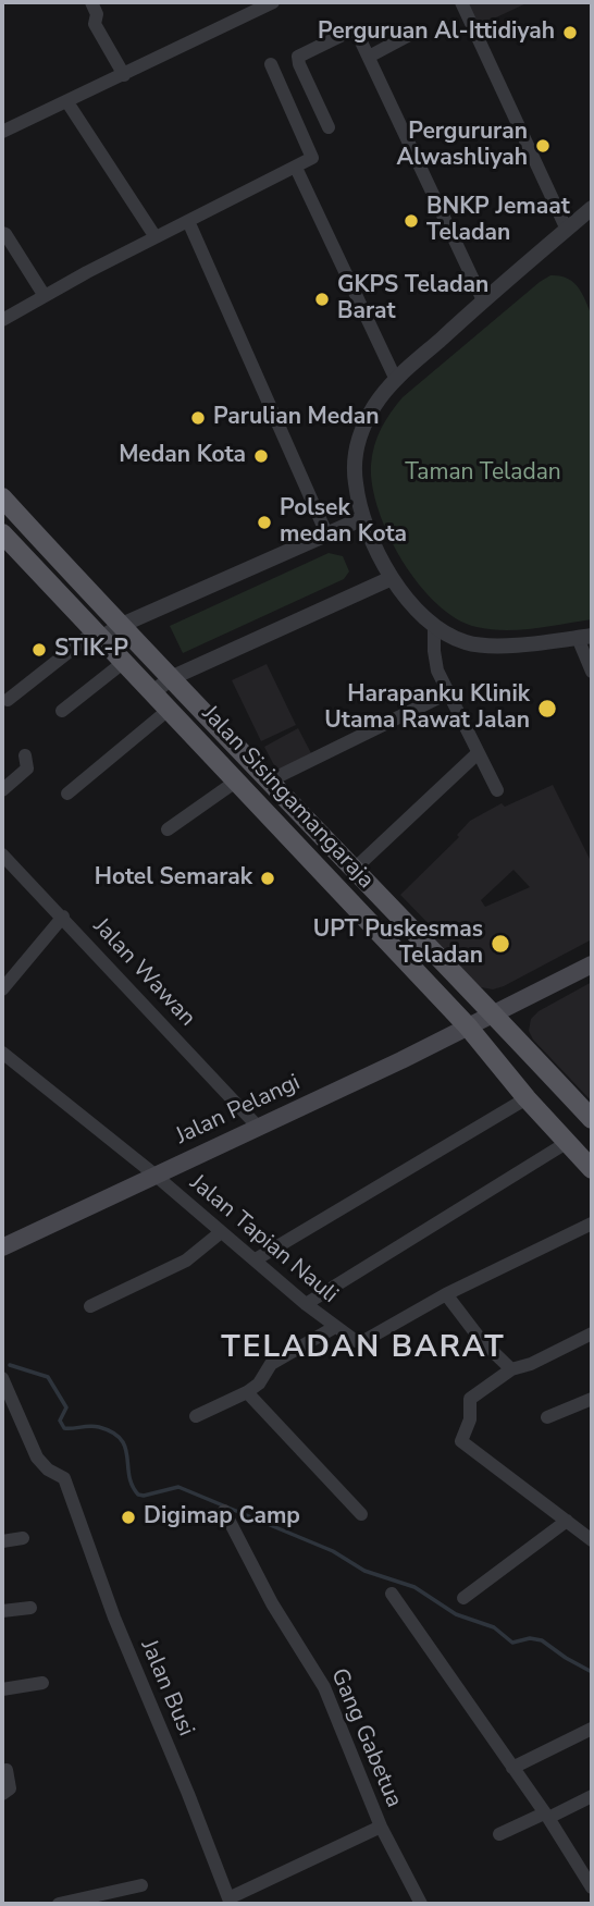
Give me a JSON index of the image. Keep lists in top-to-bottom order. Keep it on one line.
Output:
{"streets":{"main road":["Jalan Sisingamangaraja","Jalan Pelangi"],"street":["Jalan Wawan","Jalan Tapian Nauli","Jalan Busi","Gang Gabetua"]},"crossings":[["Jalan Sisingamangaraja","Jalan Pelangi"],["Jalan Wawan","Jalan Pelangi"],["Jalan Pelangi","Jalan Tapian Nauli"]],"districts":["TELADAN BARAT"],"parks":["Taman Teladan"],"places":["Perguruan Al-Ittidiyah","Pergururan Alwashliyah","BNKP Jemaat Teladan","GKPS Teladan Barat","Parulian Medan","Medan Kota","Polsek medan Kota","STIK-P","Harapanku Klinik Utama Rawat Jalan","Hotel Semarak","UPT Puskesmas Teladan","Digimap Camp"]}
